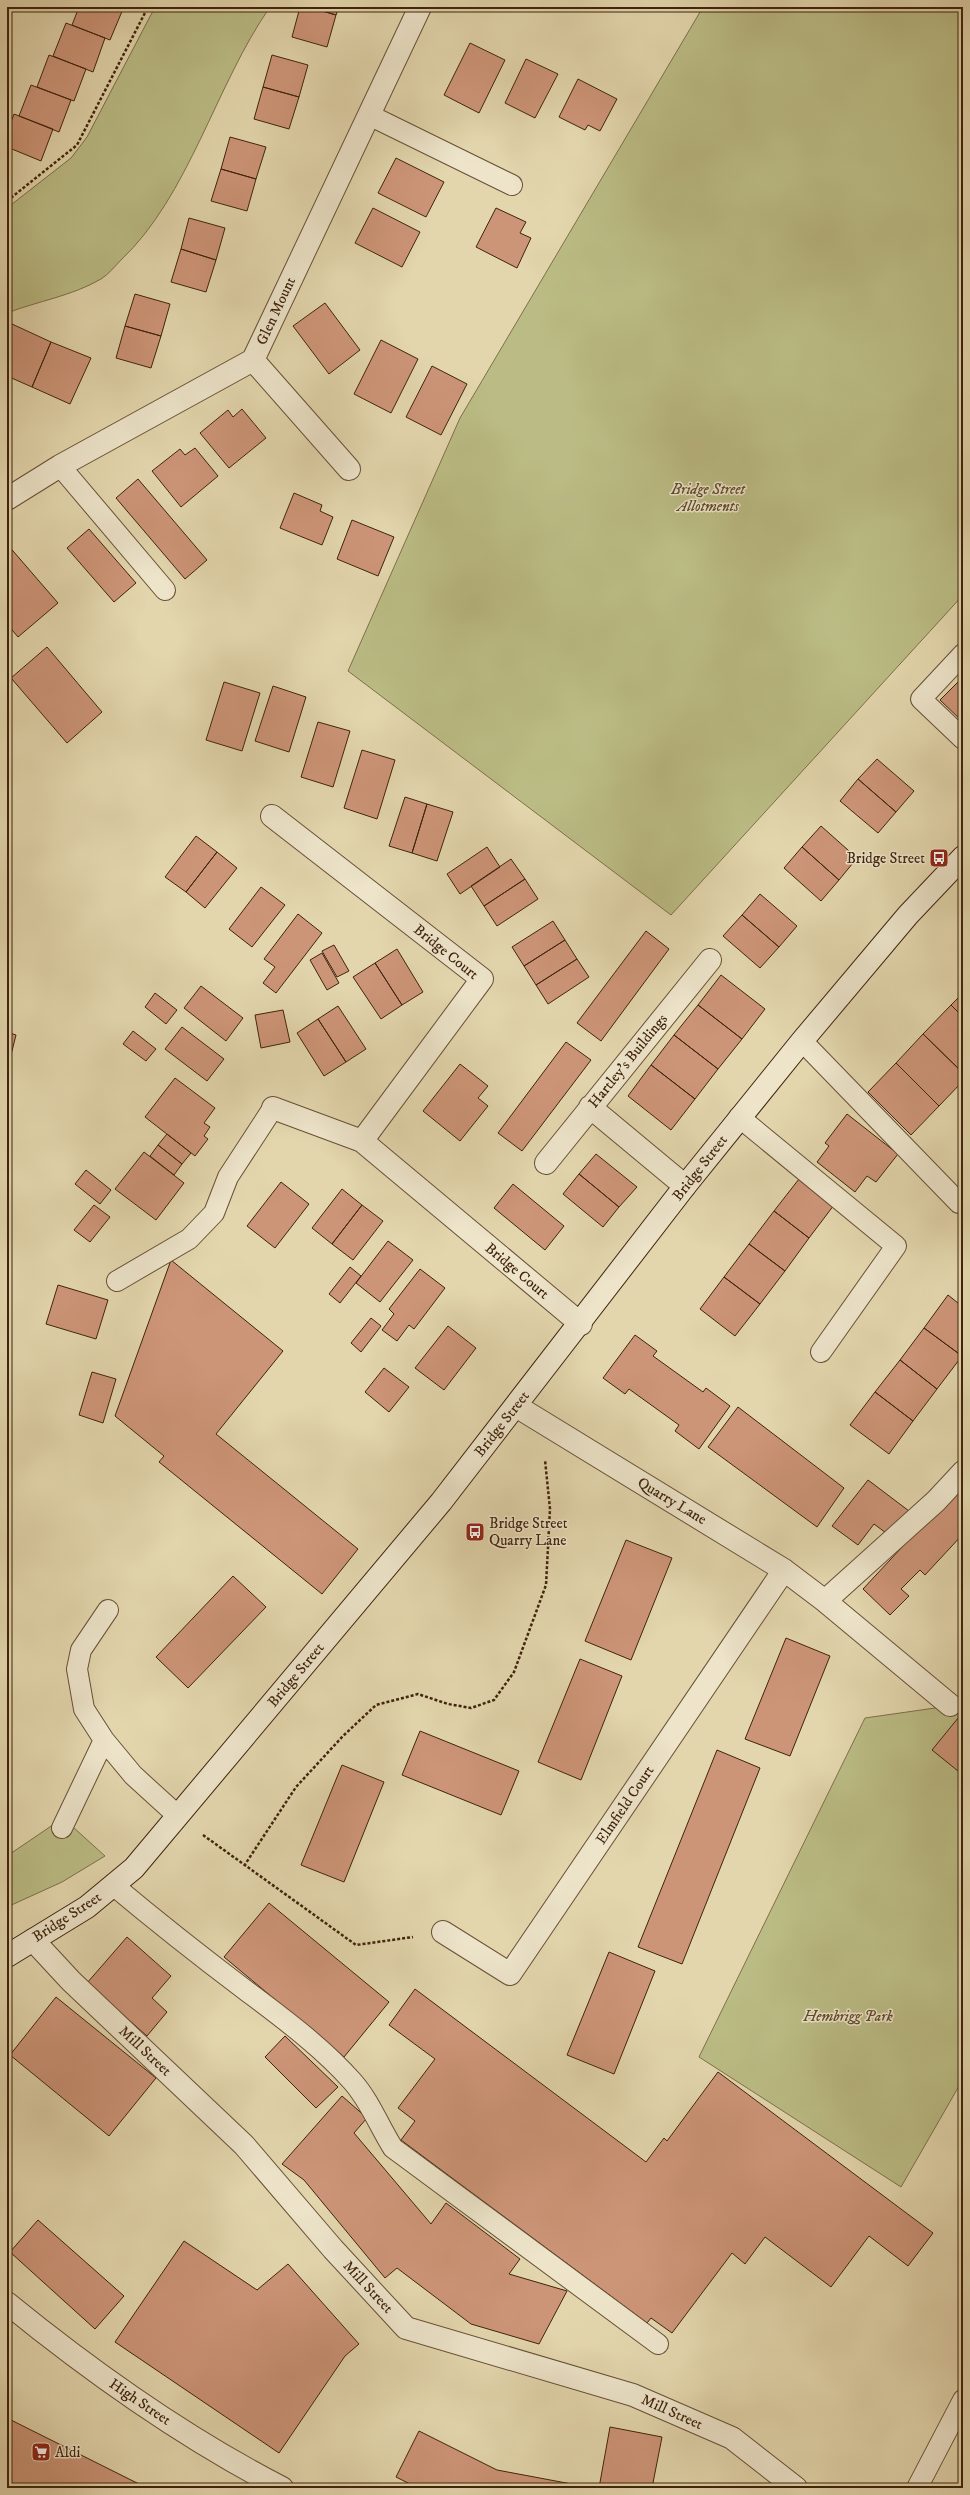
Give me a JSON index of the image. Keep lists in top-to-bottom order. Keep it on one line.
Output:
{"streets":{"street":["Glen Mount","Bridge Court","Hartley's Buildings","Bridge Street","Quarry Lane","Elmfield Court","Mill Street","High Street"]},"crossings":[["Bridge Court","Bridge Street"],["Bridge Street","Quarry Lane"],["Bridge Street","Mill Street"],["Quarry Lane","Elmfield Court"]],"parks":["Bridge Street Allotments","Hembrigg Park"],"places":{"bus stop":["Bridge Street","Bridge Street Quarry Lane"],"supermarket":["Aldi"]}}
